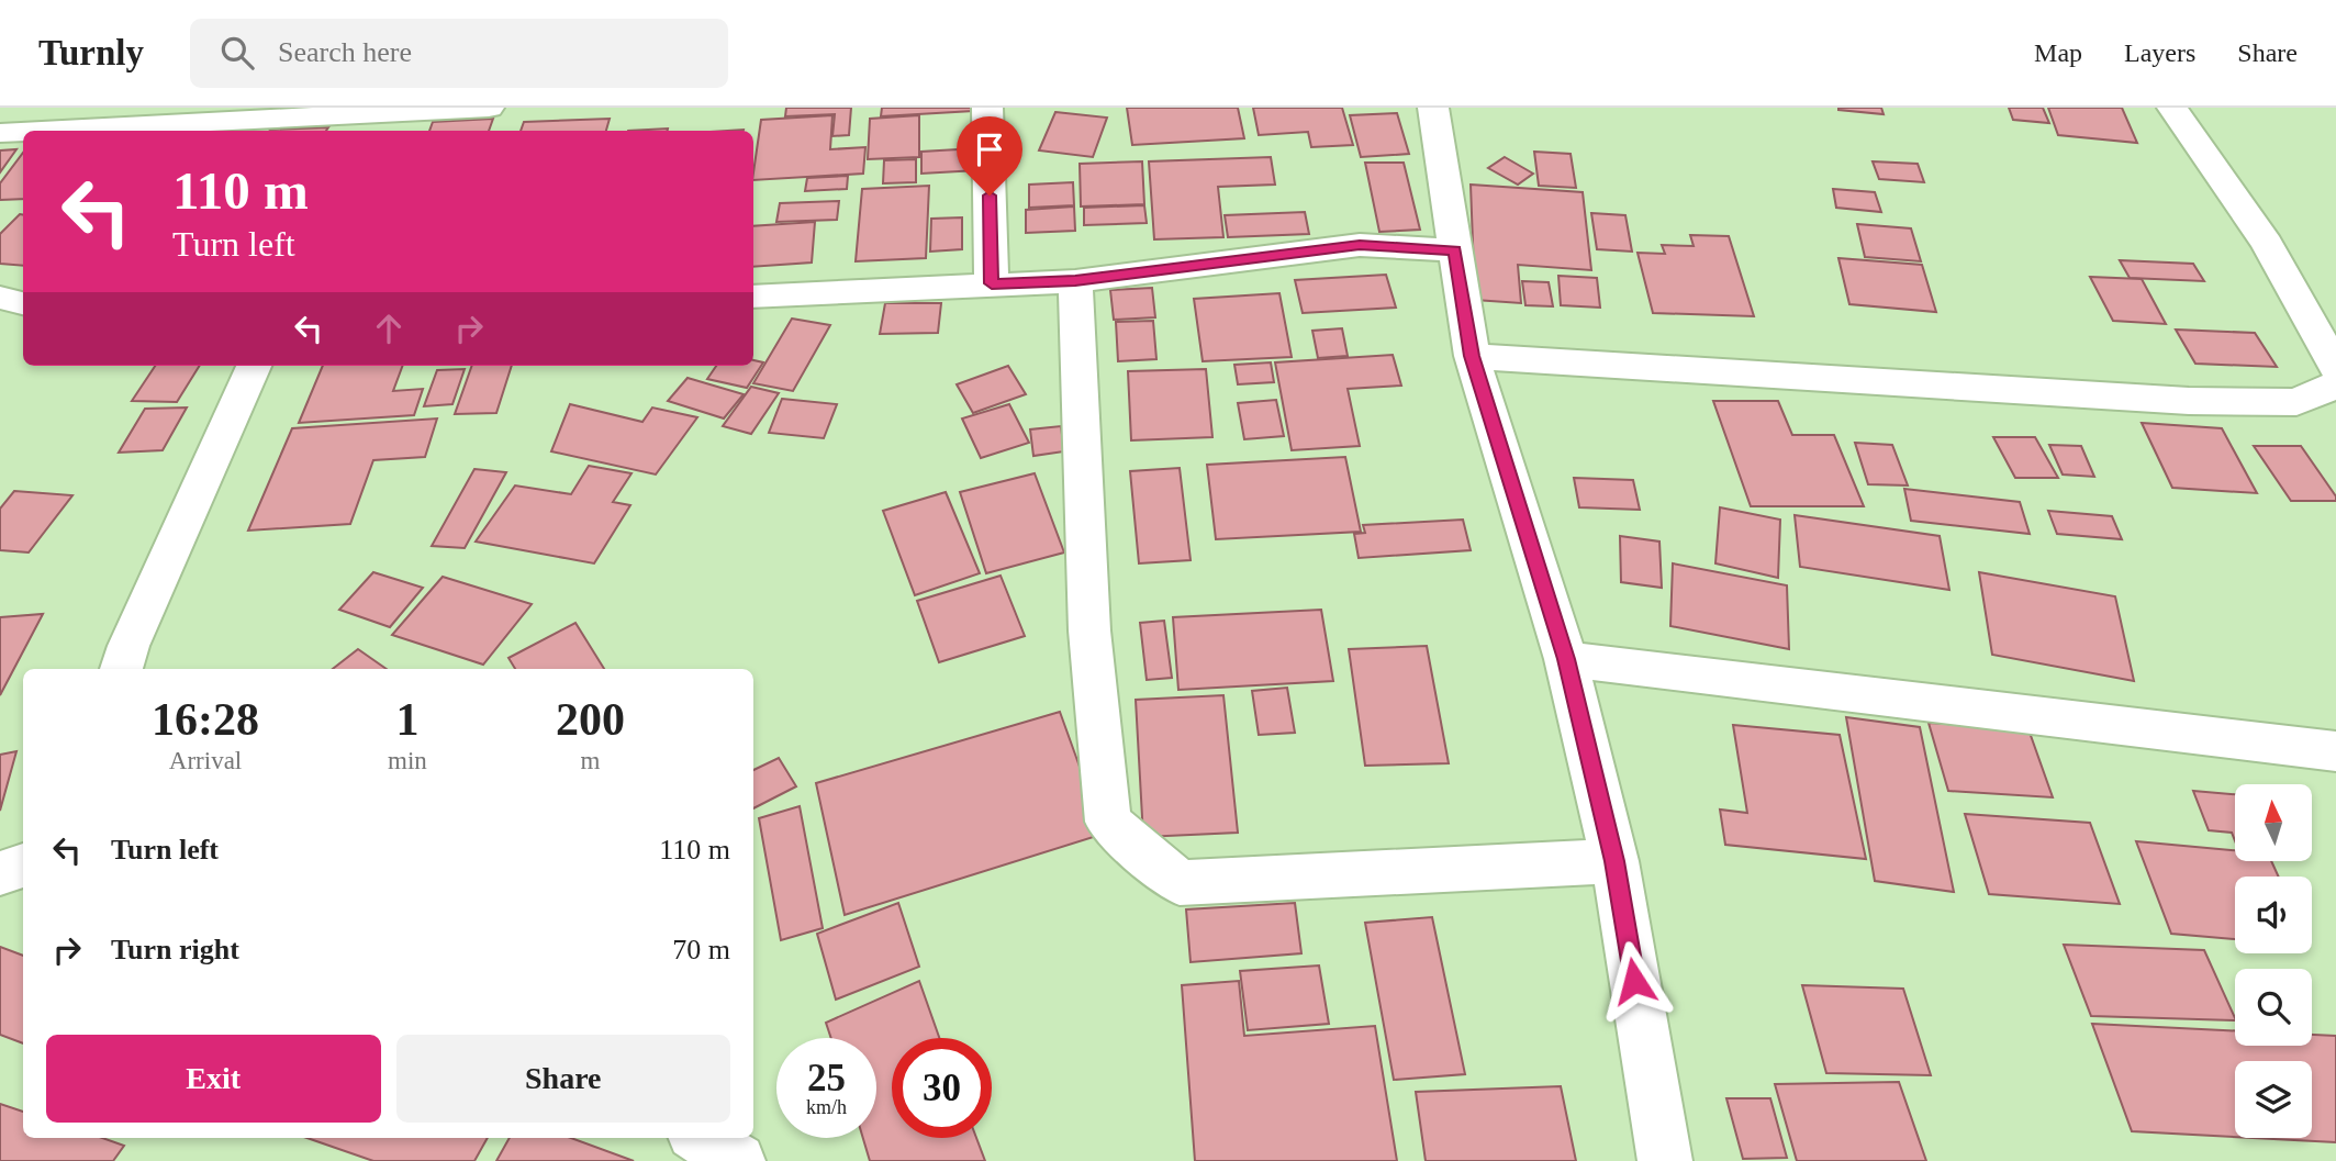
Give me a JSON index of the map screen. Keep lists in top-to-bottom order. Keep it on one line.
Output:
{"north":"top","page":{"header":"Turnly","search":"Search here","nav":["Map","Layers","Share"],"turn":["110 m","Turn left"],"eta":["16:28","Arrival","1","min","200","m"],"list":[{"name":"Turn left","value":"110 m"},{"name":"Turn right","value":"70 m"}],"buttons":["Exit","Share"],"speed":"25 km/h","limit":"30"}}
